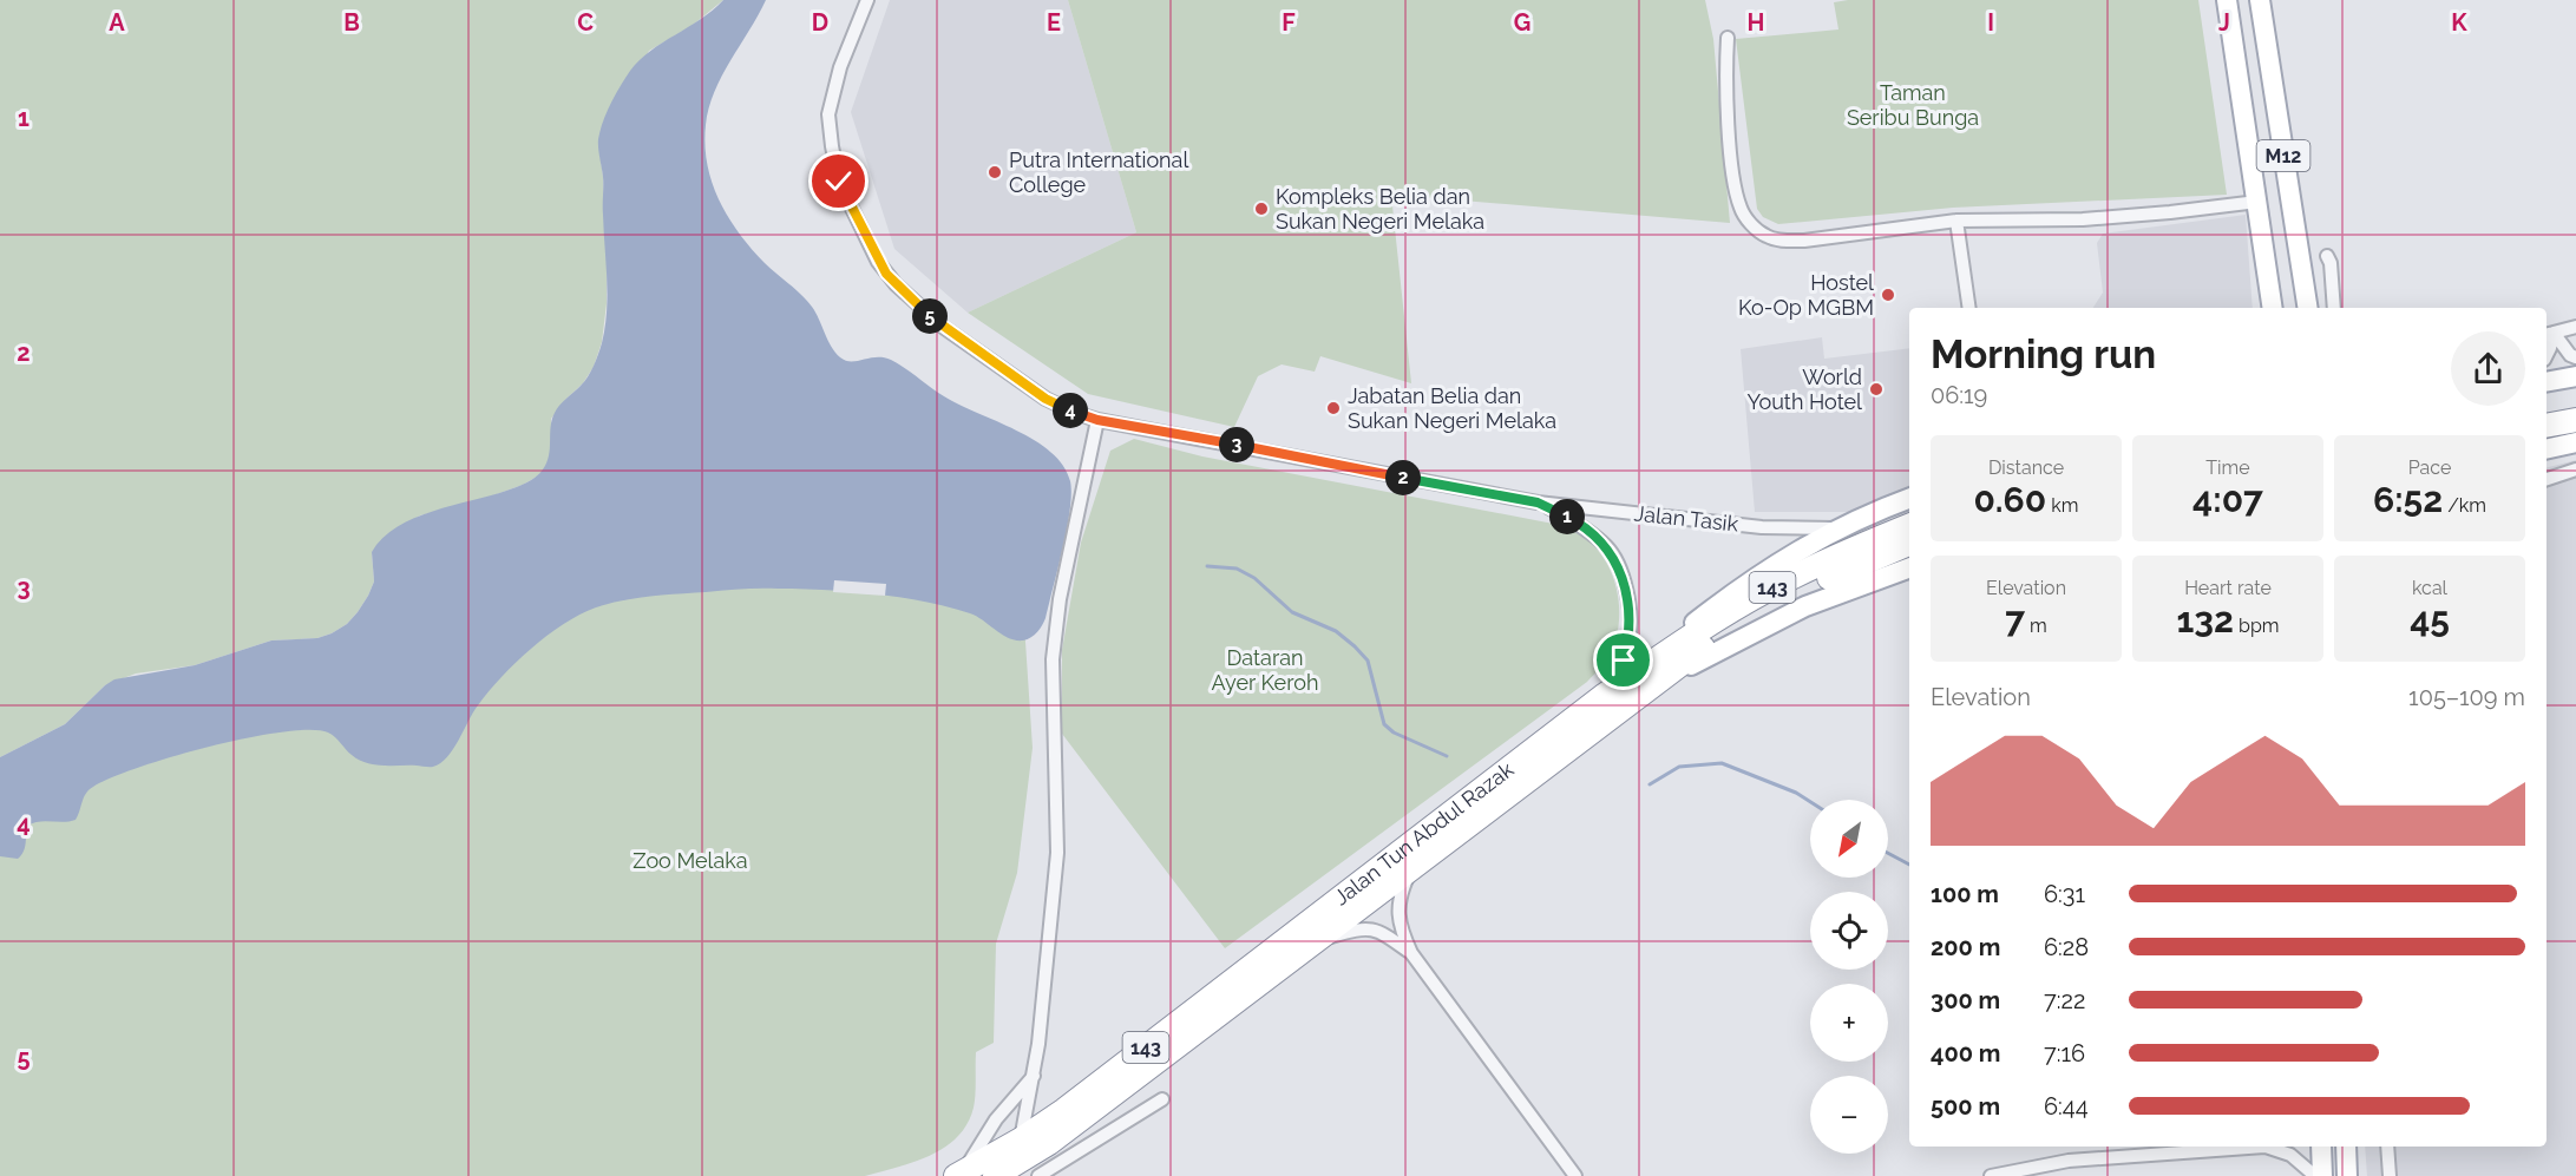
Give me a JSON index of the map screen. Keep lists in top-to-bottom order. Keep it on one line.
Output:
{"streets":{"highway":["143","Jalan Tun Abdul Razak"],"main road":["M12"],"street":["Jalan Tasik"]},"crossings":[["Jalan Tasik","Jalan Tun Abdul Razak"]],"parks":["Taman Seribu Bunga","Dataran Ayer Keroh","Zoo Melaka"],"places":["Putra International College","Kompleks Belia dan Sukan Negeri Melaka","Hostel Ko-Op MGBM","World Youth Hotel","Jabatan Belia dan Sukan Negeri Melaka"],"north":"bottom left","page":{"pins":["5","4","3","2","1"],"heading":["Morning run","06:19"],"stats":[["Distance","0.60 km"],["Time","4:07"],["Pace","6:52 /km"],["Elevation","7 m"],["Heart rate","132 bpm"],["kcal","45"]],"chart":["Elevation","105–109 m"],"map_buttons":["+","−"],"list":[{"name":"100 m","note":"6:31"},{"name":"200 m","note":"6:28"},{"name":"300 m","note":"7:22"},{"name":"400 m","note":"7:16"},{"name":"500 m","note":"6:44"}]},"grid":{"columns":["A","B","C","D","E","F","G","H","I","J","K"],"rows":["1","2","3","4","5"]}}
